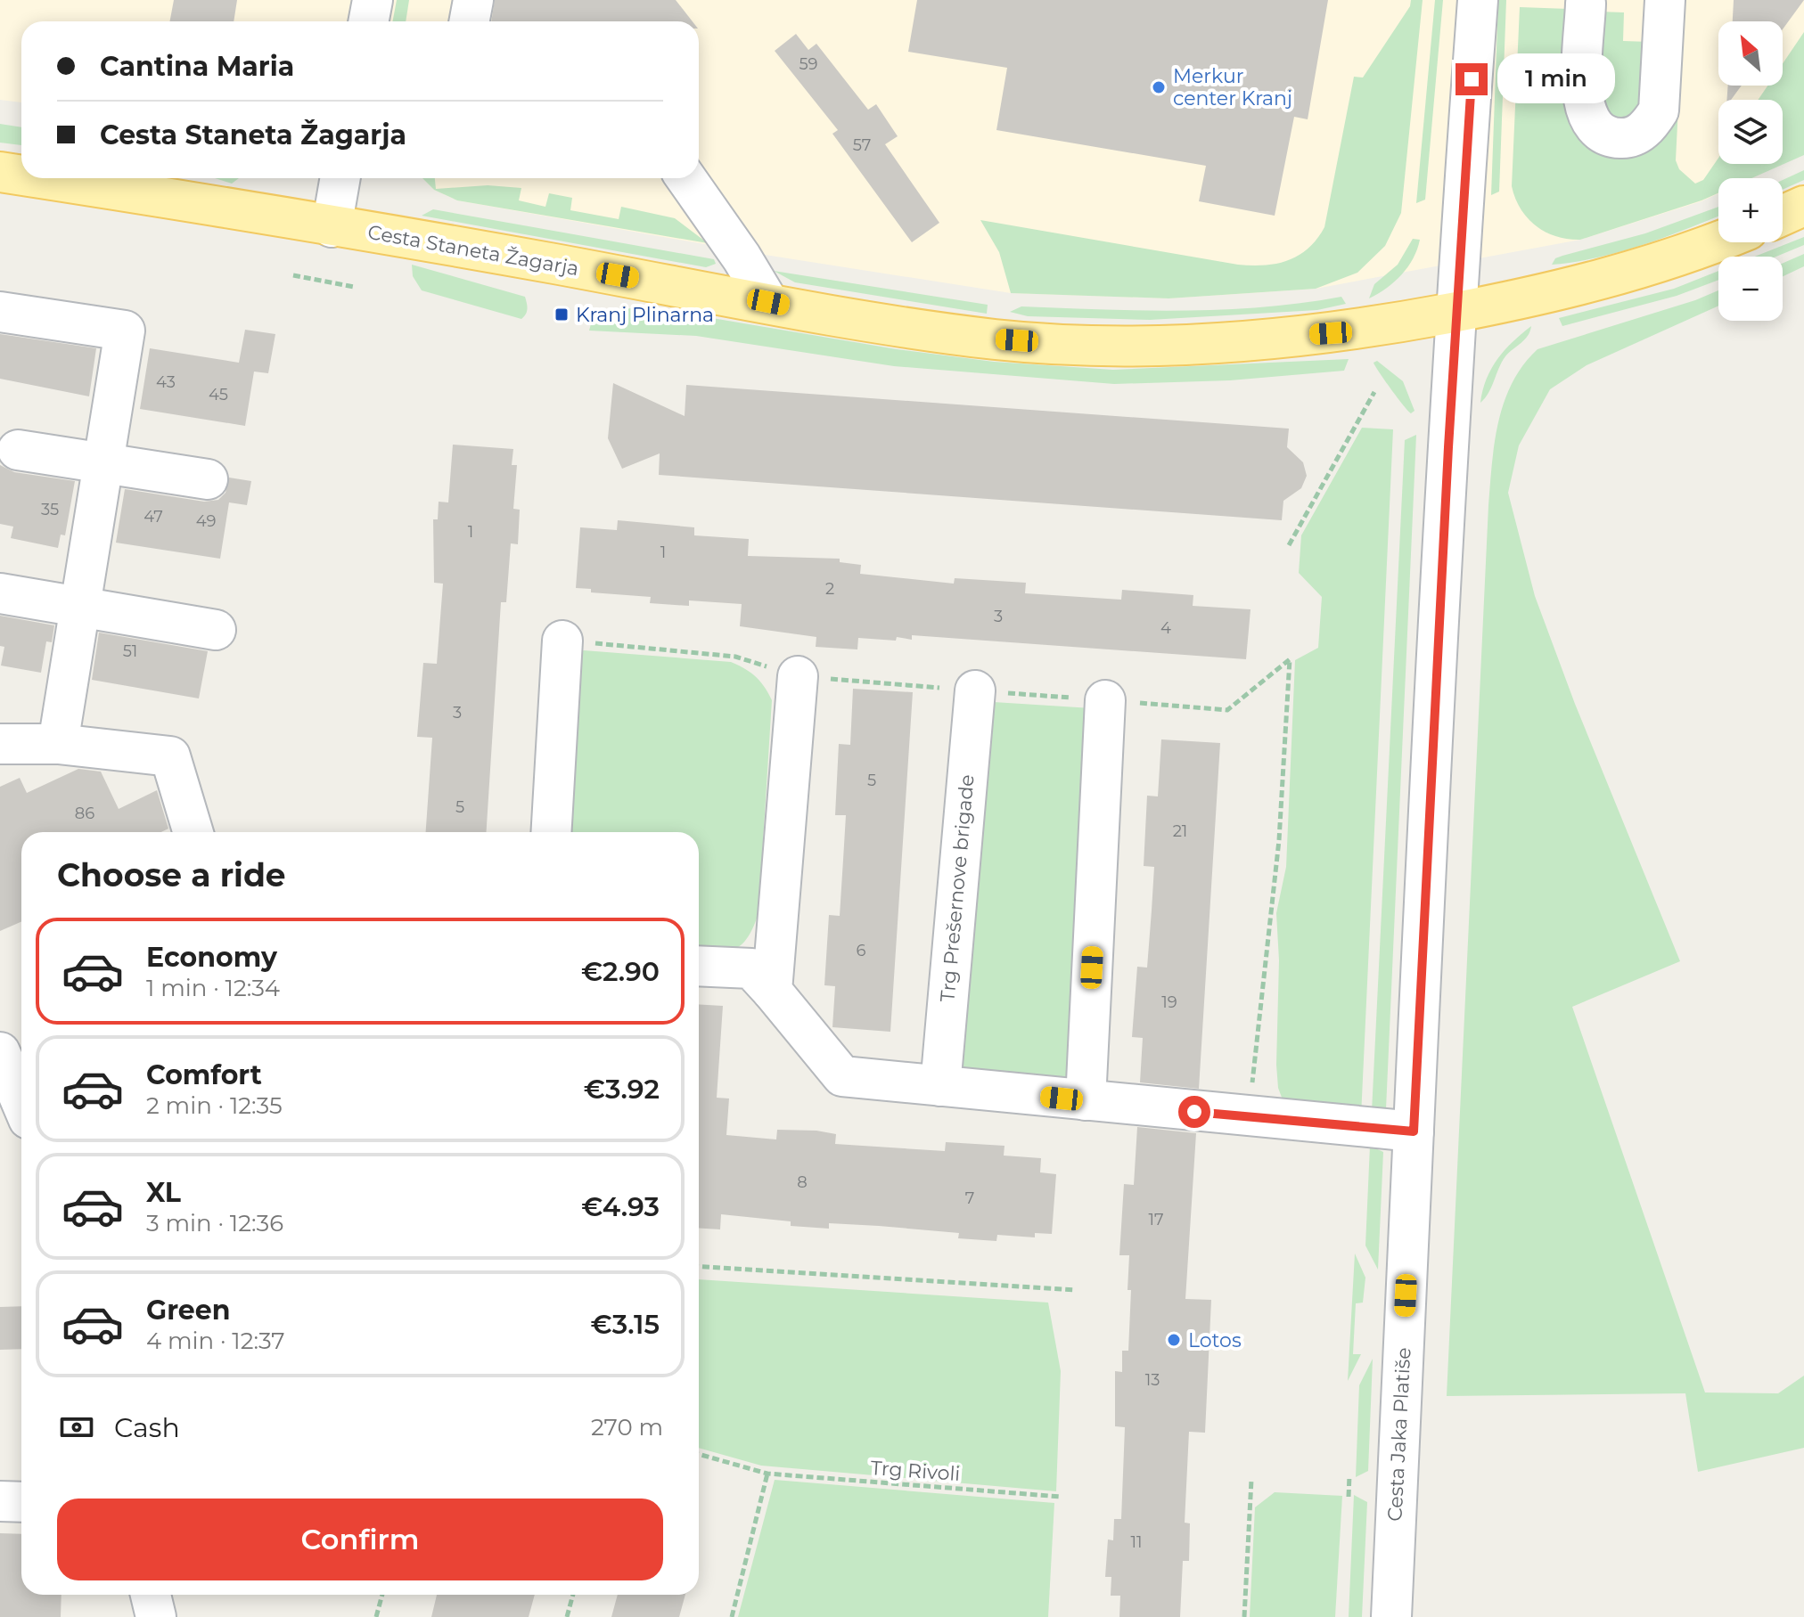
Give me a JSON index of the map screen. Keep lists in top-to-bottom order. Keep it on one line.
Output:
{"streets":{"main road":["Cesta Staneta Žagarja"],"street":["Trg Prešernove brigade","Cesta Jaka Platiše"],"path":["Trg Rivoli"]},"crossings":[["Cesta Staneta Žagarja","Cesta Jaka Platiše"]],"places":{"other":["Merkur center Kranj","Lotos"],"transit":["Kranj Plinarna"]},"house_numbers":["59","57","43","45","35","47","49","1","1","2","3","4","51","3","5","5","86","21","6","19","8","7","17","13","11"],"north":"top left","page":{"map_buttons":["+","−"],"banner":["Cantina Maria","Cesta Staneta Žagarja"],"bubble":"1 min","heading":"Choose a ride","list":[{"name":"Economy","note":"1 min · 12:34","value":"€2.90"},{"name":"Comfort","note":"2 min · 12:35","value":"€3.92"},{"name":"XL","note":"3 min · 12:36","value":"€4.93"},{"name":"Green","note":"4 min · 12:37","value":"€3.15"}],"pay":["Cash","270 m"],"buttons":"Confirm"}}
